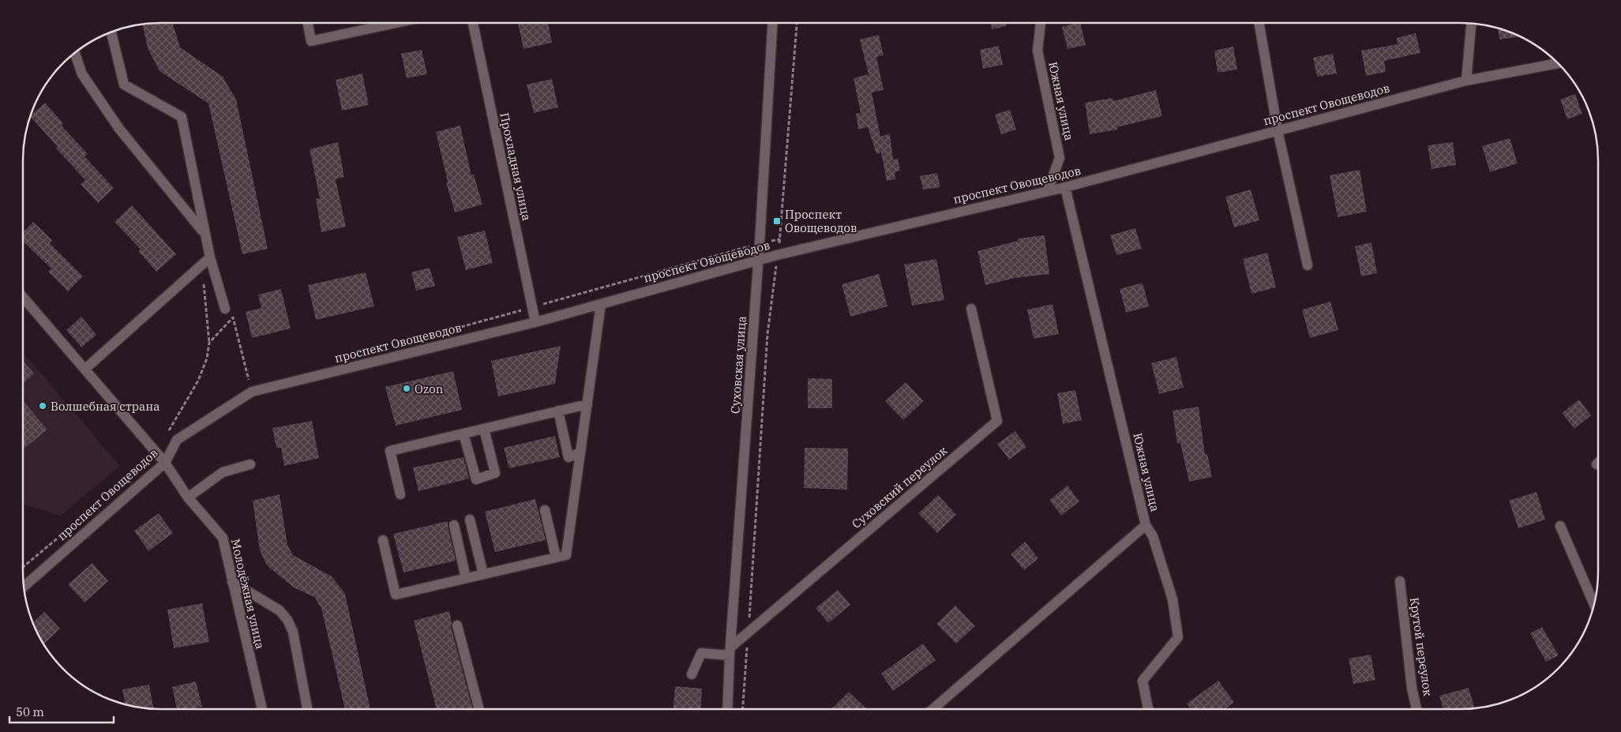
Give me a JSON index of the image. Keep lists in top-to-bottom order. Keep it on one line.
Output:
{"streets":{"street":["Южная улица","проспект Овощеводов","Прохладная улица","Суховская улица","Суховский переулок","Молодёжная улица","Крутой переулок"]},"crossings":[["Южная улица","проспект Овощеводов"],["проспект Овощеводов","Прохладная улица"],["проспект Овощеводов","Суховская улица"],["проспект Овощеводов","Молодёжная улица"],["Суховская улица","Суховский переулок"]],"places":{"transit":["Проспект Овощеводов"],"other":["Ozon","Волшебная страна"]},"scale_bar":"50 m"}
